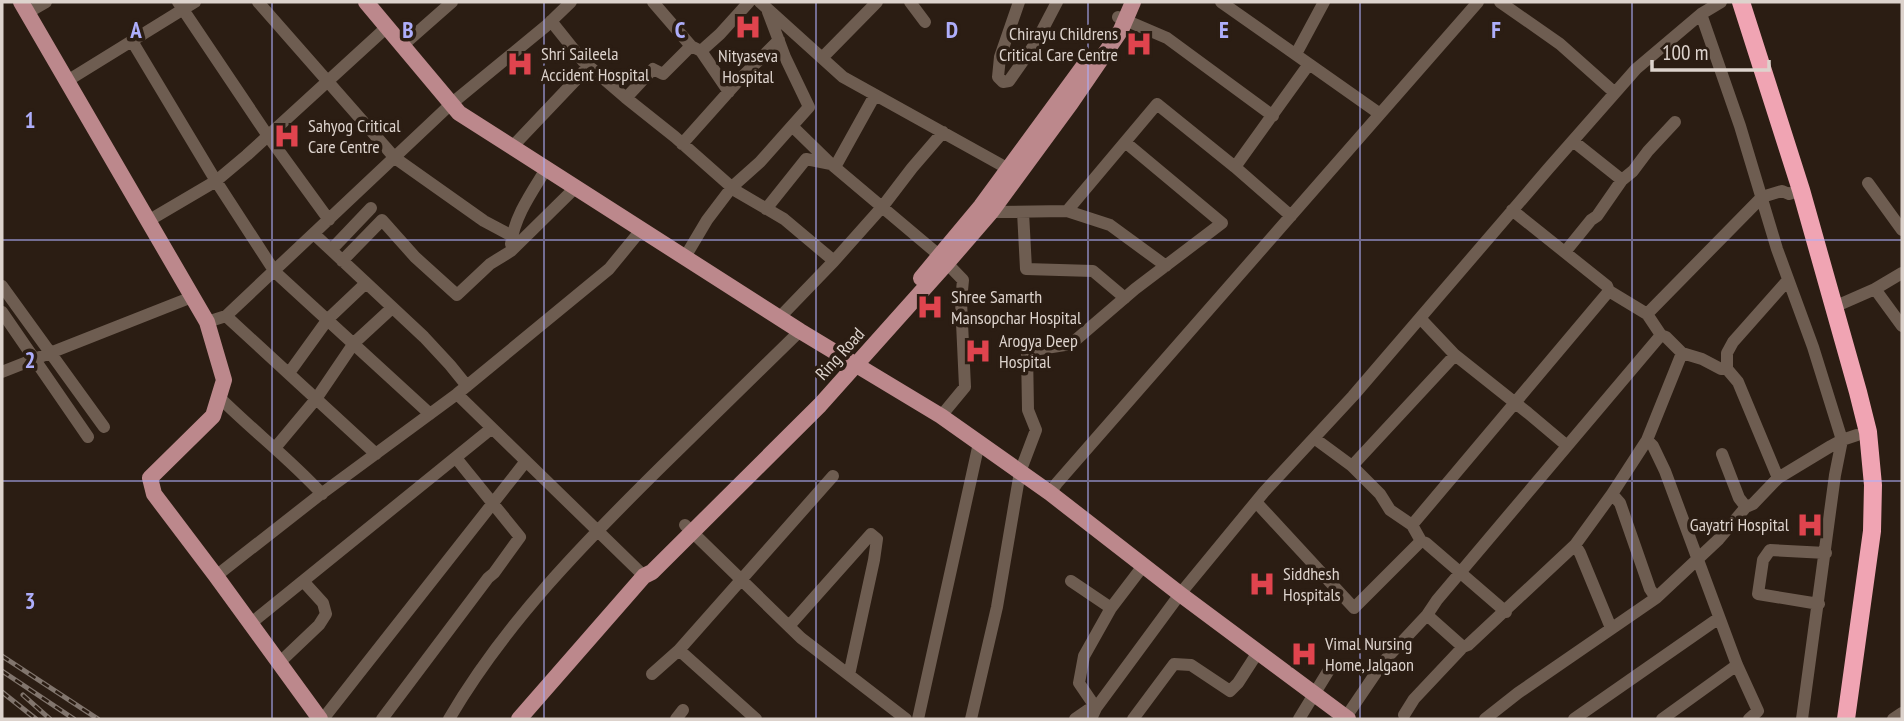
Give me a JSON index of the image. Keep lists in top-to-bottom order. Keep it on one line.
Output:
{"streets":{"main road":["Ring Road"]},"places":{"hospital":["Nityaseva Hospital","Chirayu Childrens Critical Care Centre","Shri Saileela Accident Hospital","Sahyog Critical Care Centre","Shree Samarth Mansopchar Hospital","Arogya Deep Hospital","Gayatri Hospital","Siddhesh Hospitals","Vimal Nursing Home, Jalgaon"]},"scale_bar":"100 m","grid":{"columns":["A","B","C","D","E","F"],"rows":["1","2","3"]}}
